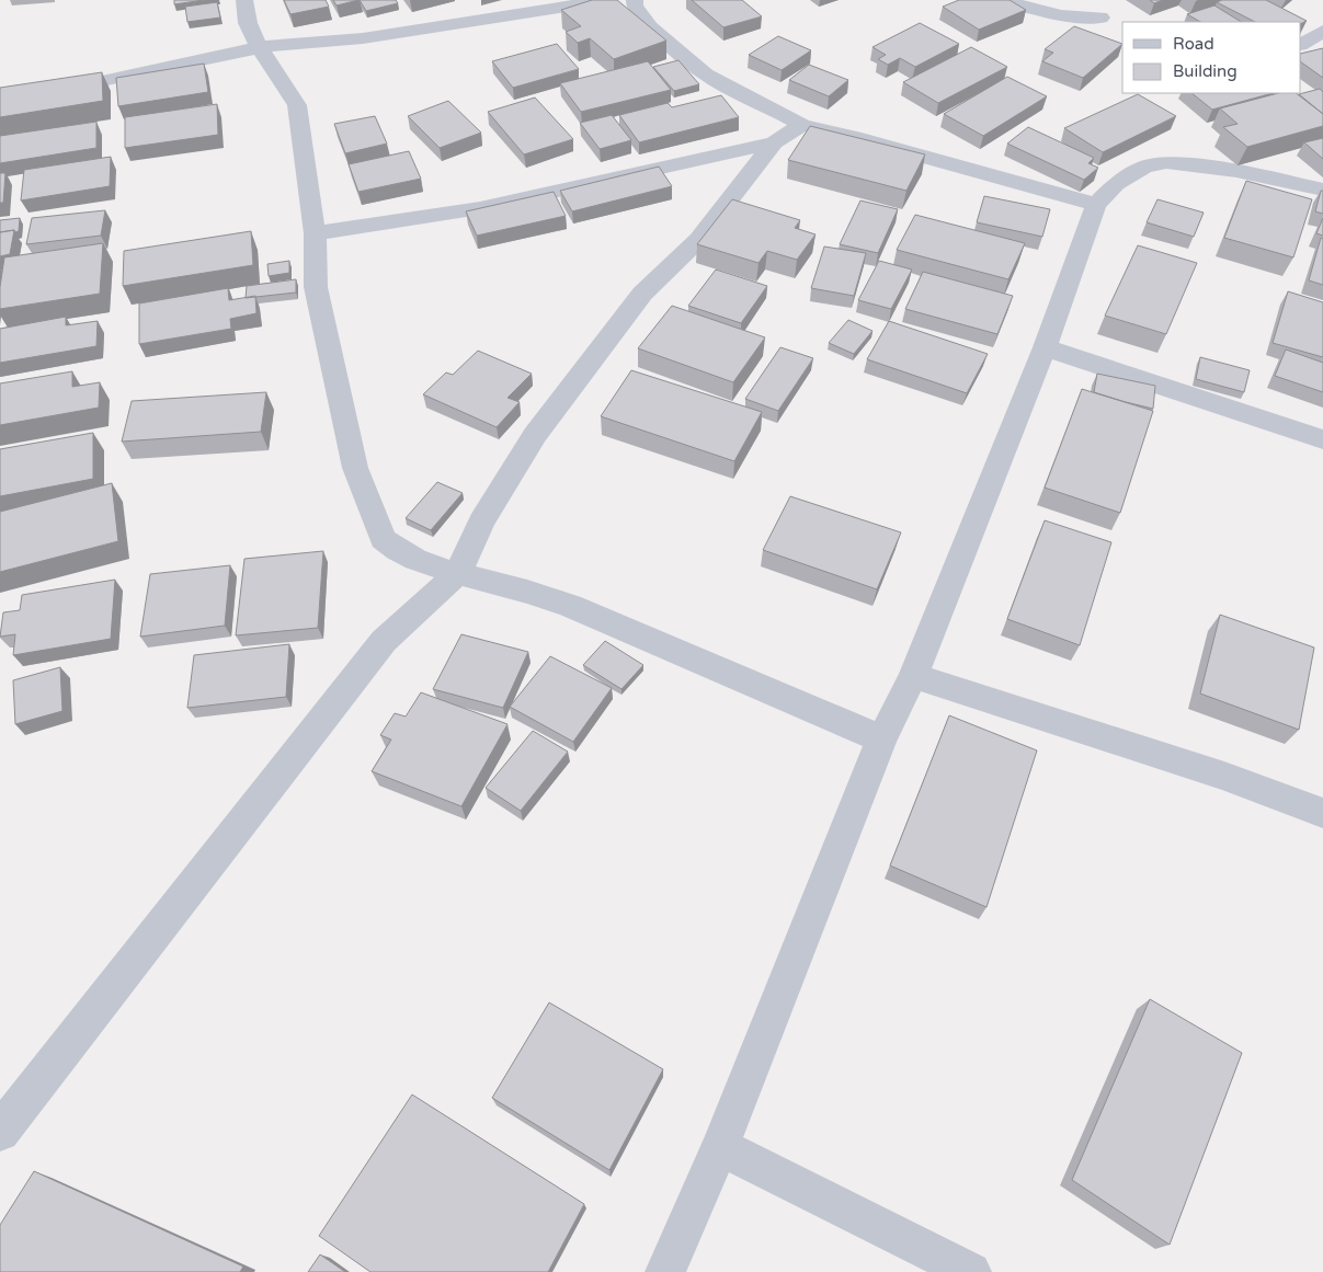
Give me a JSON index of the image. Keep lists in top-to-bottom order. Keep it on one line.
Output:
{"legend":["Road","Building"]}
